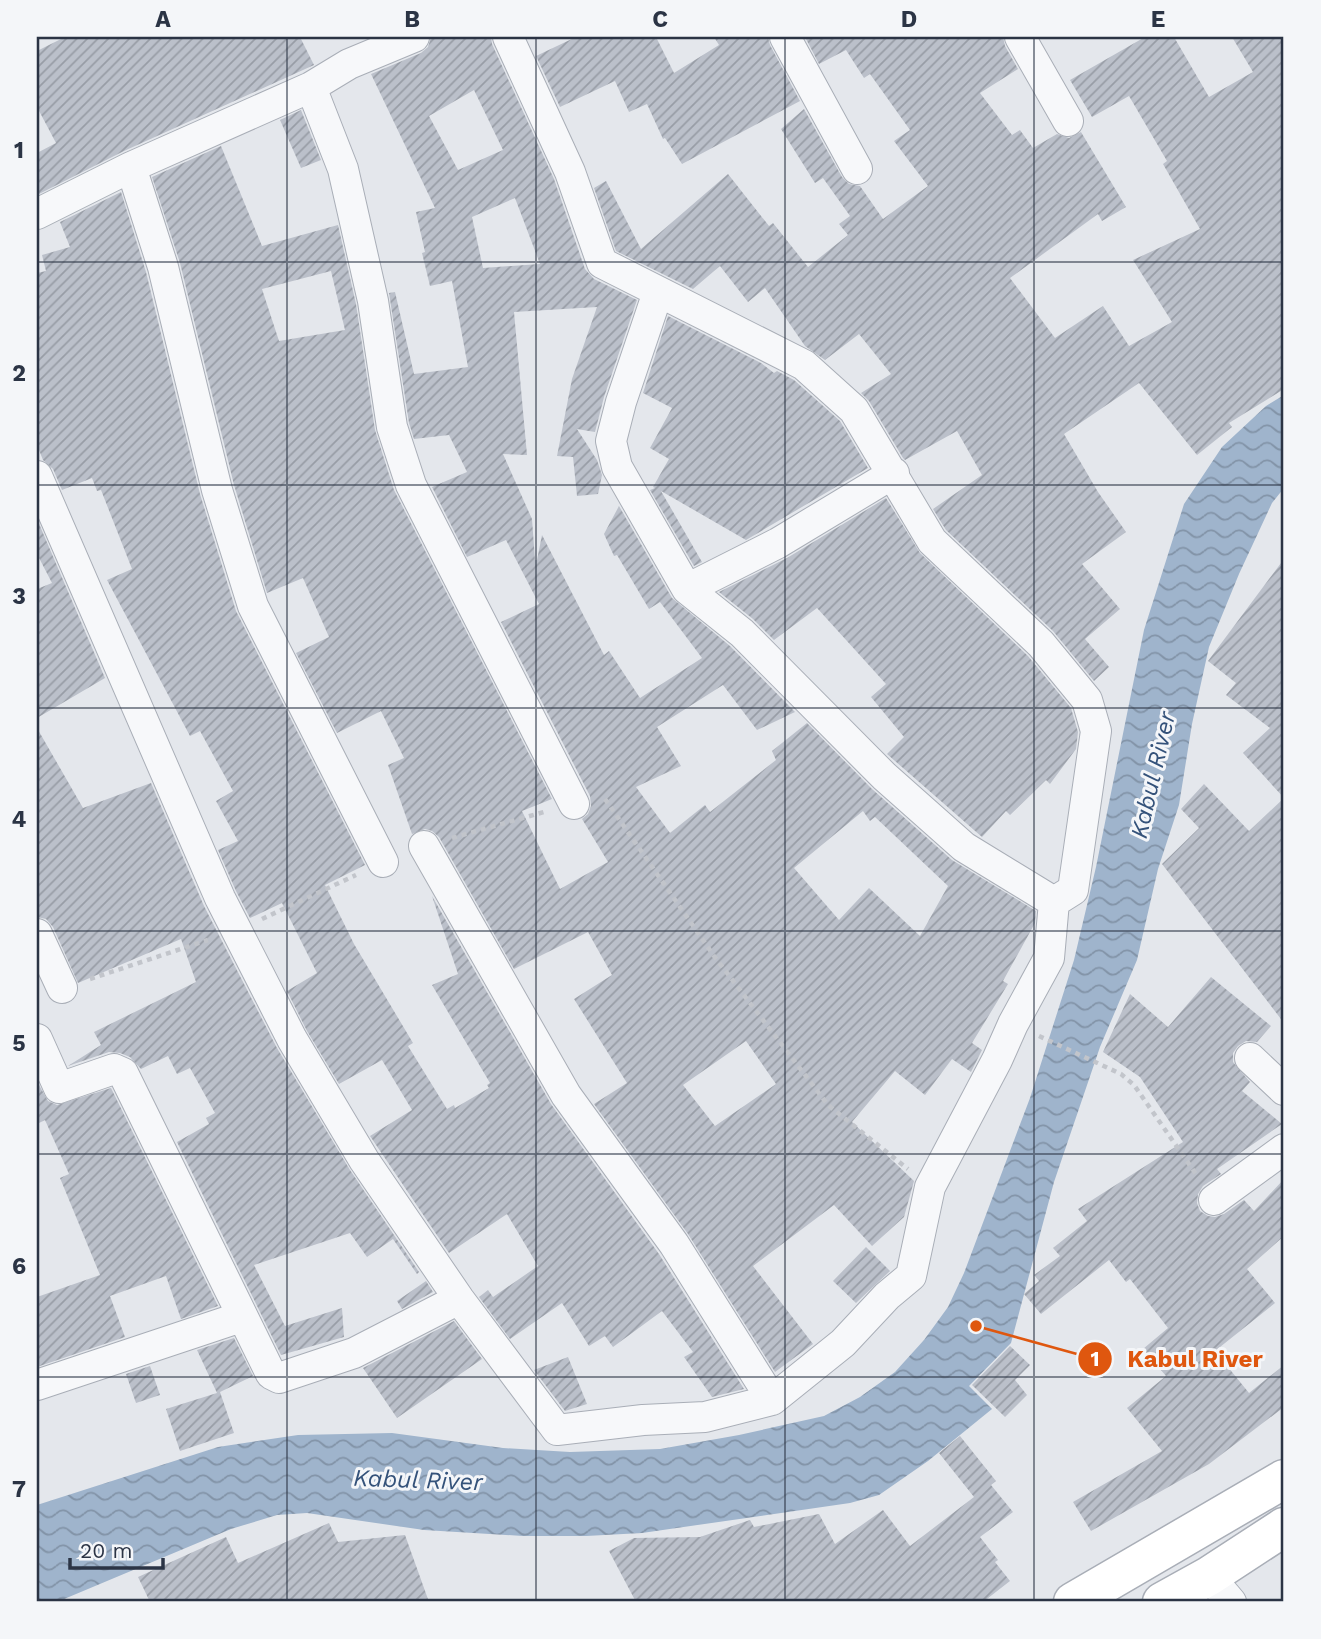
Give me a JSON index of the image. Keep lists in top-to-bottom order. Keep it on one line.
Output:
{"water":["Kabul River"],"places":["Kabul River"],"scale_bar":"20 m","grid":{"columns":["A","B","C","D","E"],"rows":["1","2","3","4","5","6","7"]}}
